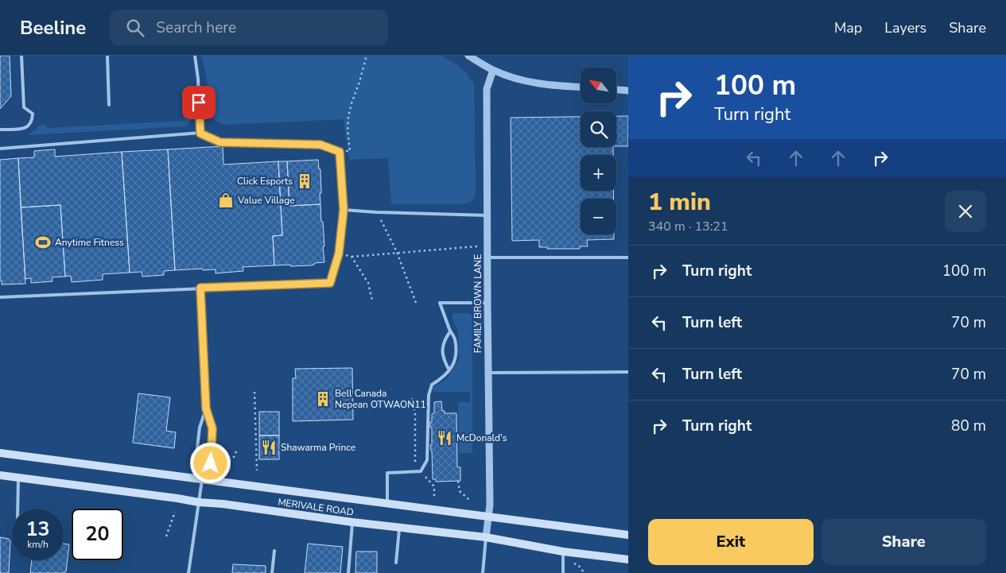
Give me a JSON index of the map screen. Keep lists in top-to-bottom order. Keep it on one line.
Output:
{"streets":{"main road":["MERIVALE ROAD"],"street":["FAMILY BROWN LANE"]},"crossings":[["FAMILY BROWN LANE","MERIVALE ROAD"]],"places":{"building":["Click Esports","Bell Canada Nepean OTWAON11"],"shop":["Value Village"],"sports":["Anytime Fitness"],"restaurant":["McDonald's","Shawarma Prince"]},"north":"top left","page":{"header":"Beeline","search":"Search here","nav":["Map","Layers","Share"],"turn":["100 m","Turn right"],"map_buttons":["+","−"],"heading":["1 min","340 m · 13:21"],"list":[{"name":"Turn right","value":"100 m"},{"name":"Turn left","value":"70 m"},{"name":"Turn left","value":"70 m"},{"name":"Turn right","value":"80 m"}],"speed":"13 km/h","limit":"20","buttons":["Exit","Share"]}}
